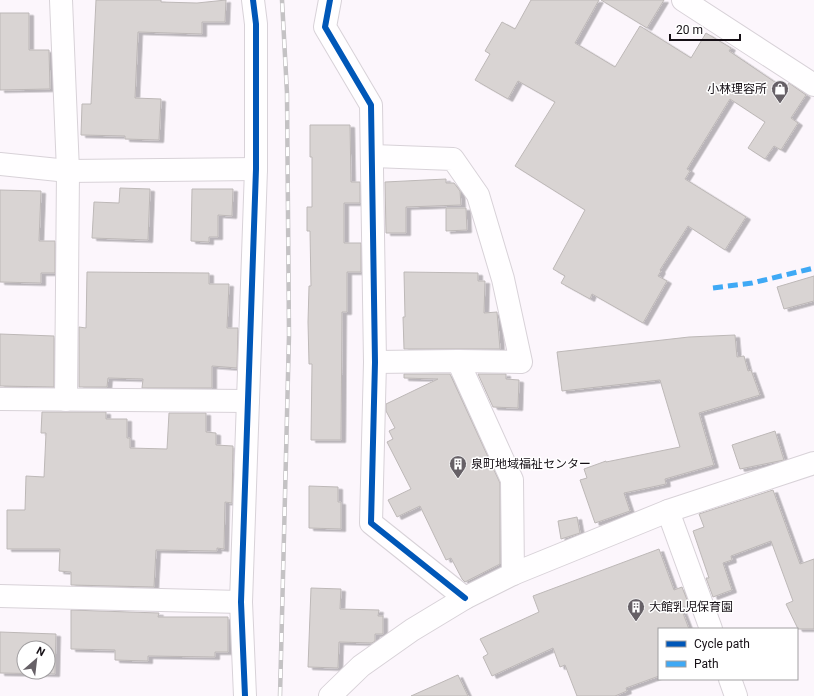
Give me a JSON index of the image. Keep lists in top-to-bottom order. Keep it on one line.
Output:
{"places":{"shop":["小林理容所"],"building":["泉町地域福祉センター","大館乳児保育園"]},"legend":["Cycle path","Path"],"scale_bar":"20 m","north":"top right"}
